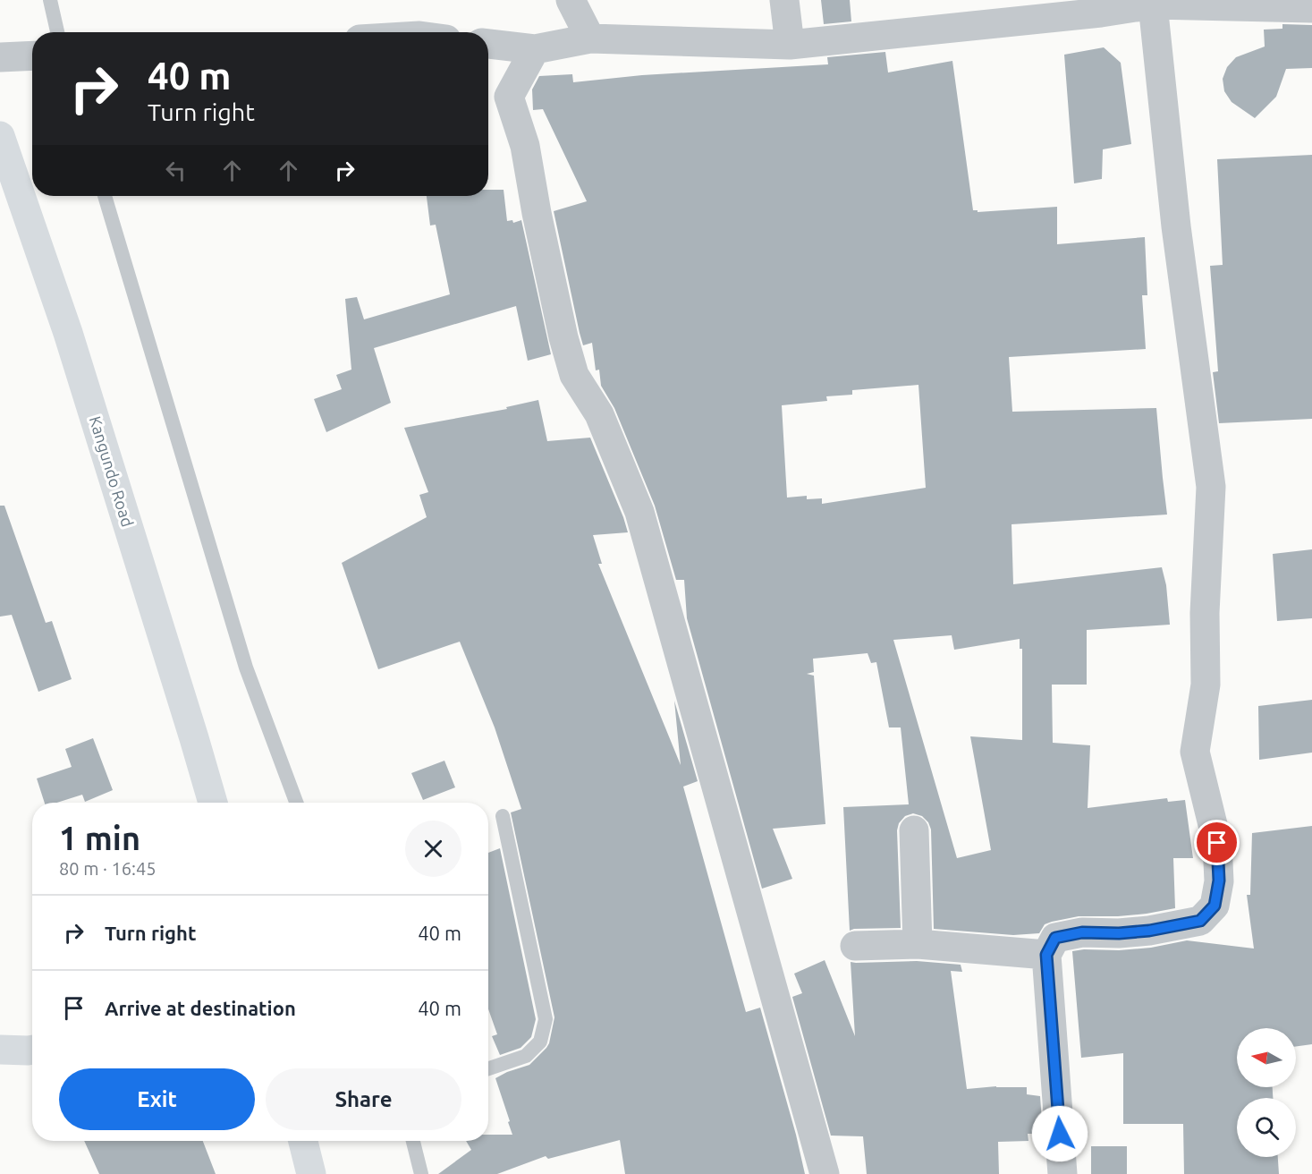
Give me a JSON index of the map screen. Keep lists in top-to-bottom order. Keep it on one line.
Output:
{"streets":{"main road":["Kangundo Road"]},"north":"left","page":{"turn":["40 m","Turn right"],"heading":["1 min","80 m · 16:45"],"list":[{"name":"Turn right","value":"40 m"},{"name":"Arrive at destination","value":"40 m"}],"buttons":["Exit","Share"]}}
